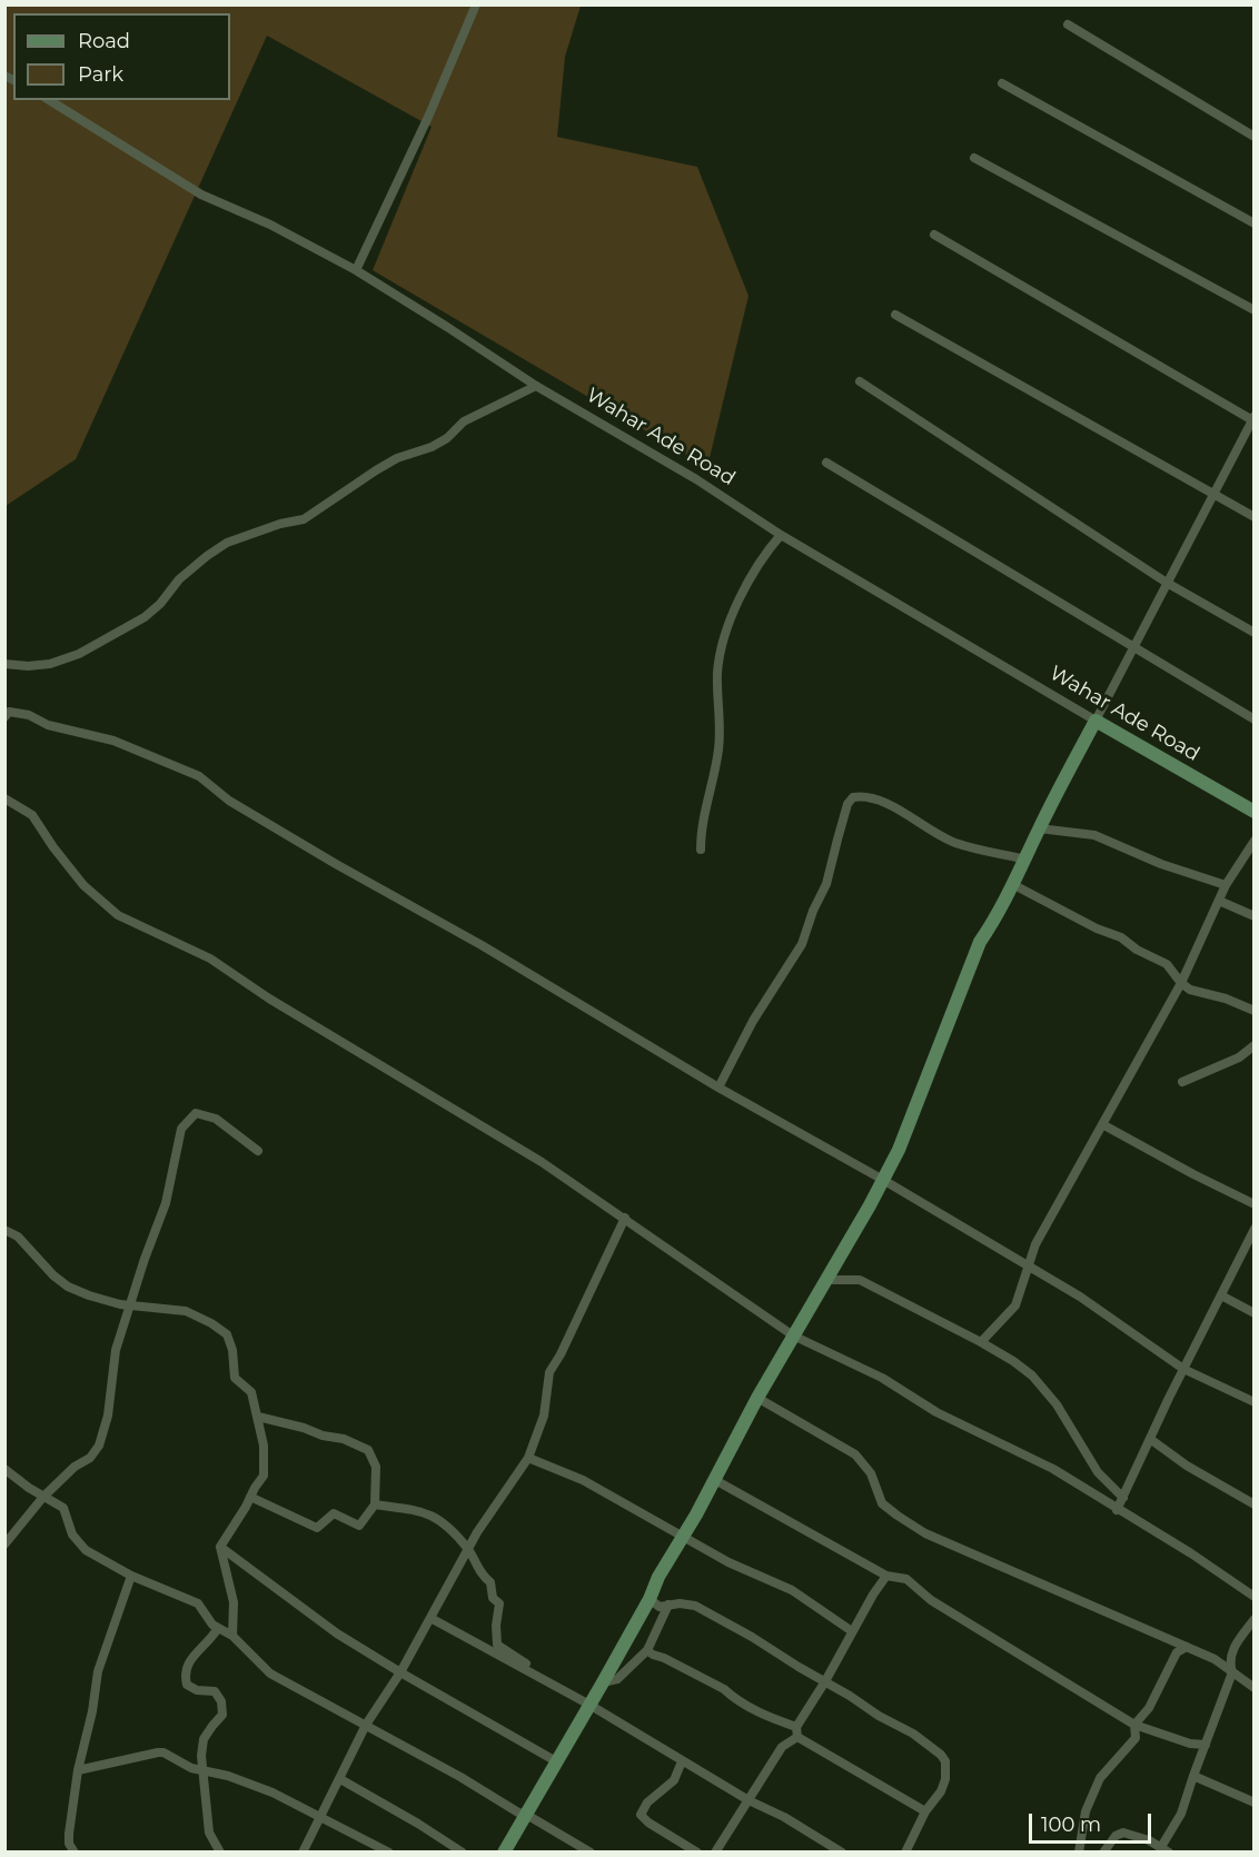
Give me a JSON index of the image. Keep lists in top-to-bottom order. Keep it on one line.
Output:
{"streets":{"street":["Wahar Ade Road"]},"legend":["Road","Park"],"scale_bar":"100 m"}
